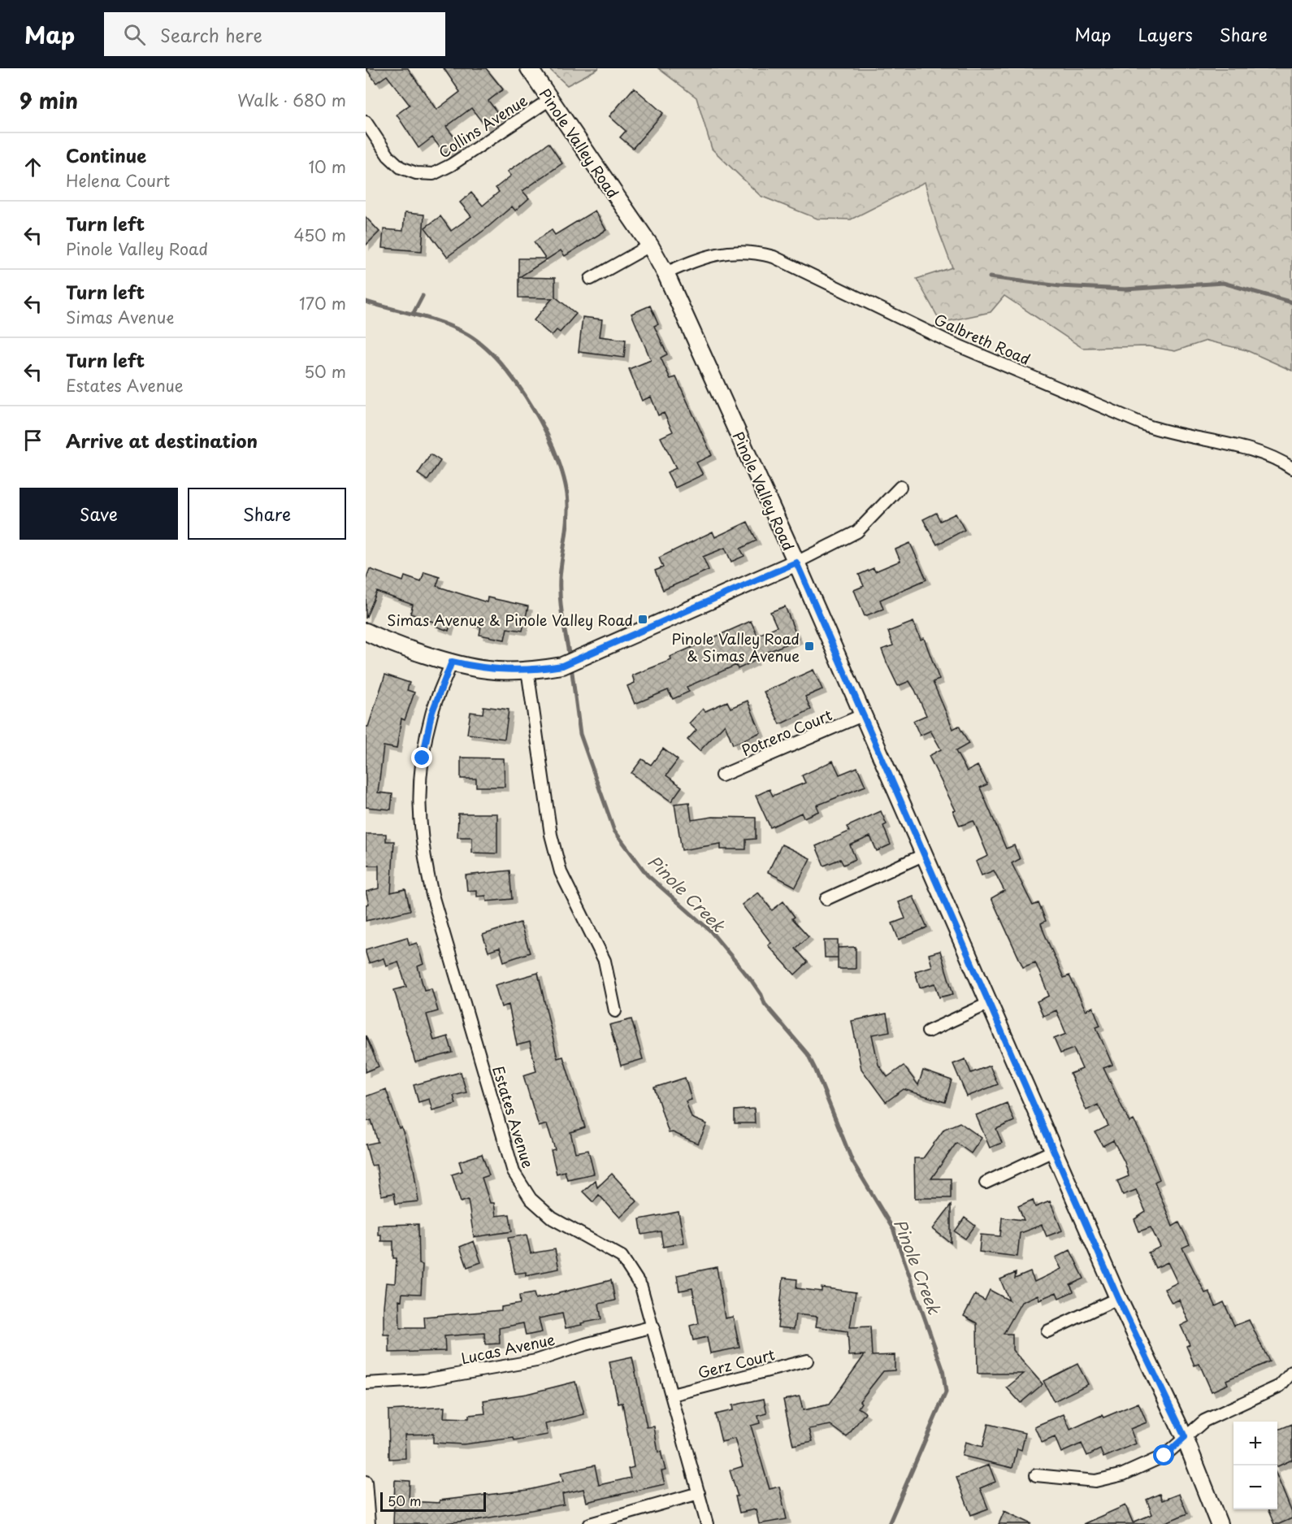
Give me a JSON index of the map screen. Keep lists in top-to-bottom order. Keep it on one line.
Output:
{"streets":{"main road":["Pinole Valley Road"],"street":["Collins Avenue","Galbreth Road","Potrero Court","Estates Avenue","Lucas Avenue","Gerz Court"]},"crossings":[["Collins Avenue","Pinole Valley Road"],["Pinole Valley Road","Galbreth Road"],["Pinole Valley Road","Potrero Court"],["Estates Avenue","Lucas Avenue"],["Estates Avenue","Gerz Court"]],"water":["Pinole Creek"],"places":{"transit":["Simas Avenue & Pinole Valley Road","Pinole Valley Road & Simas Avenue"]},"scale_bar":"50 m","page":{"header":"Map","search":"Search here","nav":["Map","Layers","Share"],"heading":["9 min","Walk · 680 m"],"list":[["Continue","Helena Court","10 m"],["Turn left","Pinole Valley Road","450 m"],["Turn left","Simas Avenue","170 m"],["Turn left","Estates Avenue","50 m"],"Arrive at destination"],"buttons":["Save","Share"],"map_buttons":["+","−"],"scale":"50 m"}}
